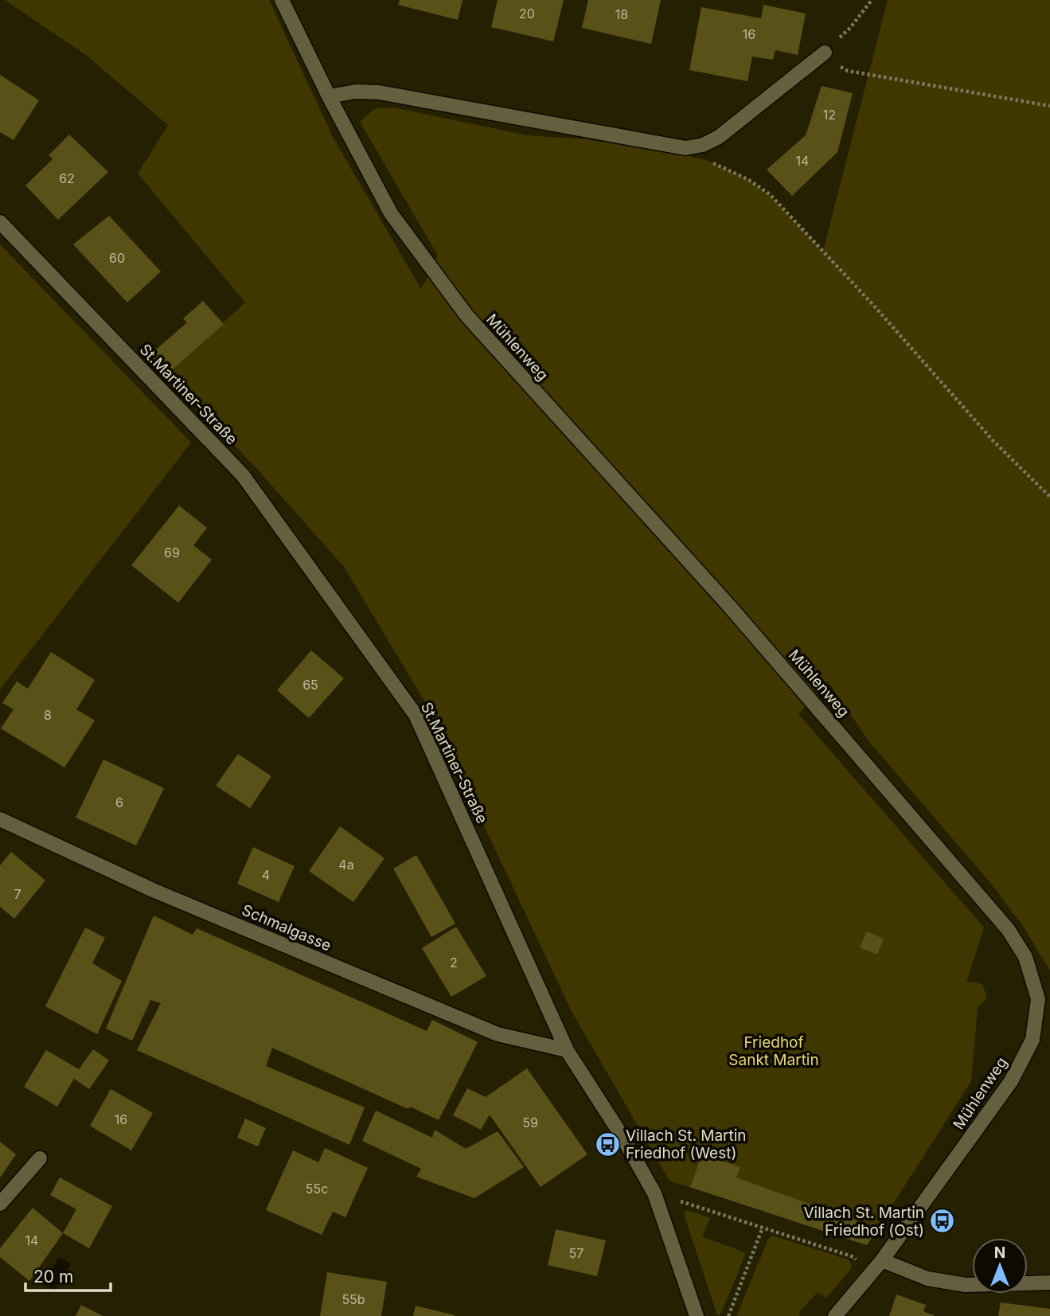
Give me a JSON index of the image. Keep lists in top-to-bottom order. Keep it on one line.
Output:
{"streets":{"street":["Mühlenweg","St.Martiner-Straße","Schmalgasse"]},"crossings":[["St.Martiner-Straße","Schmalgasse"]],"parks":["Friedhof Sankt Martin"],"places":{"bus stop":["Villach St. Martin Friedhof (West)","Villach St. Martin Friedhof (Ost)"]},"house_numbers":["20","18","16","12","14","62","60","69","65","8","6","4a","4","7","2","16","59","55c","14","57","55b"],"scale_bar":"20 m","north":"top"}
